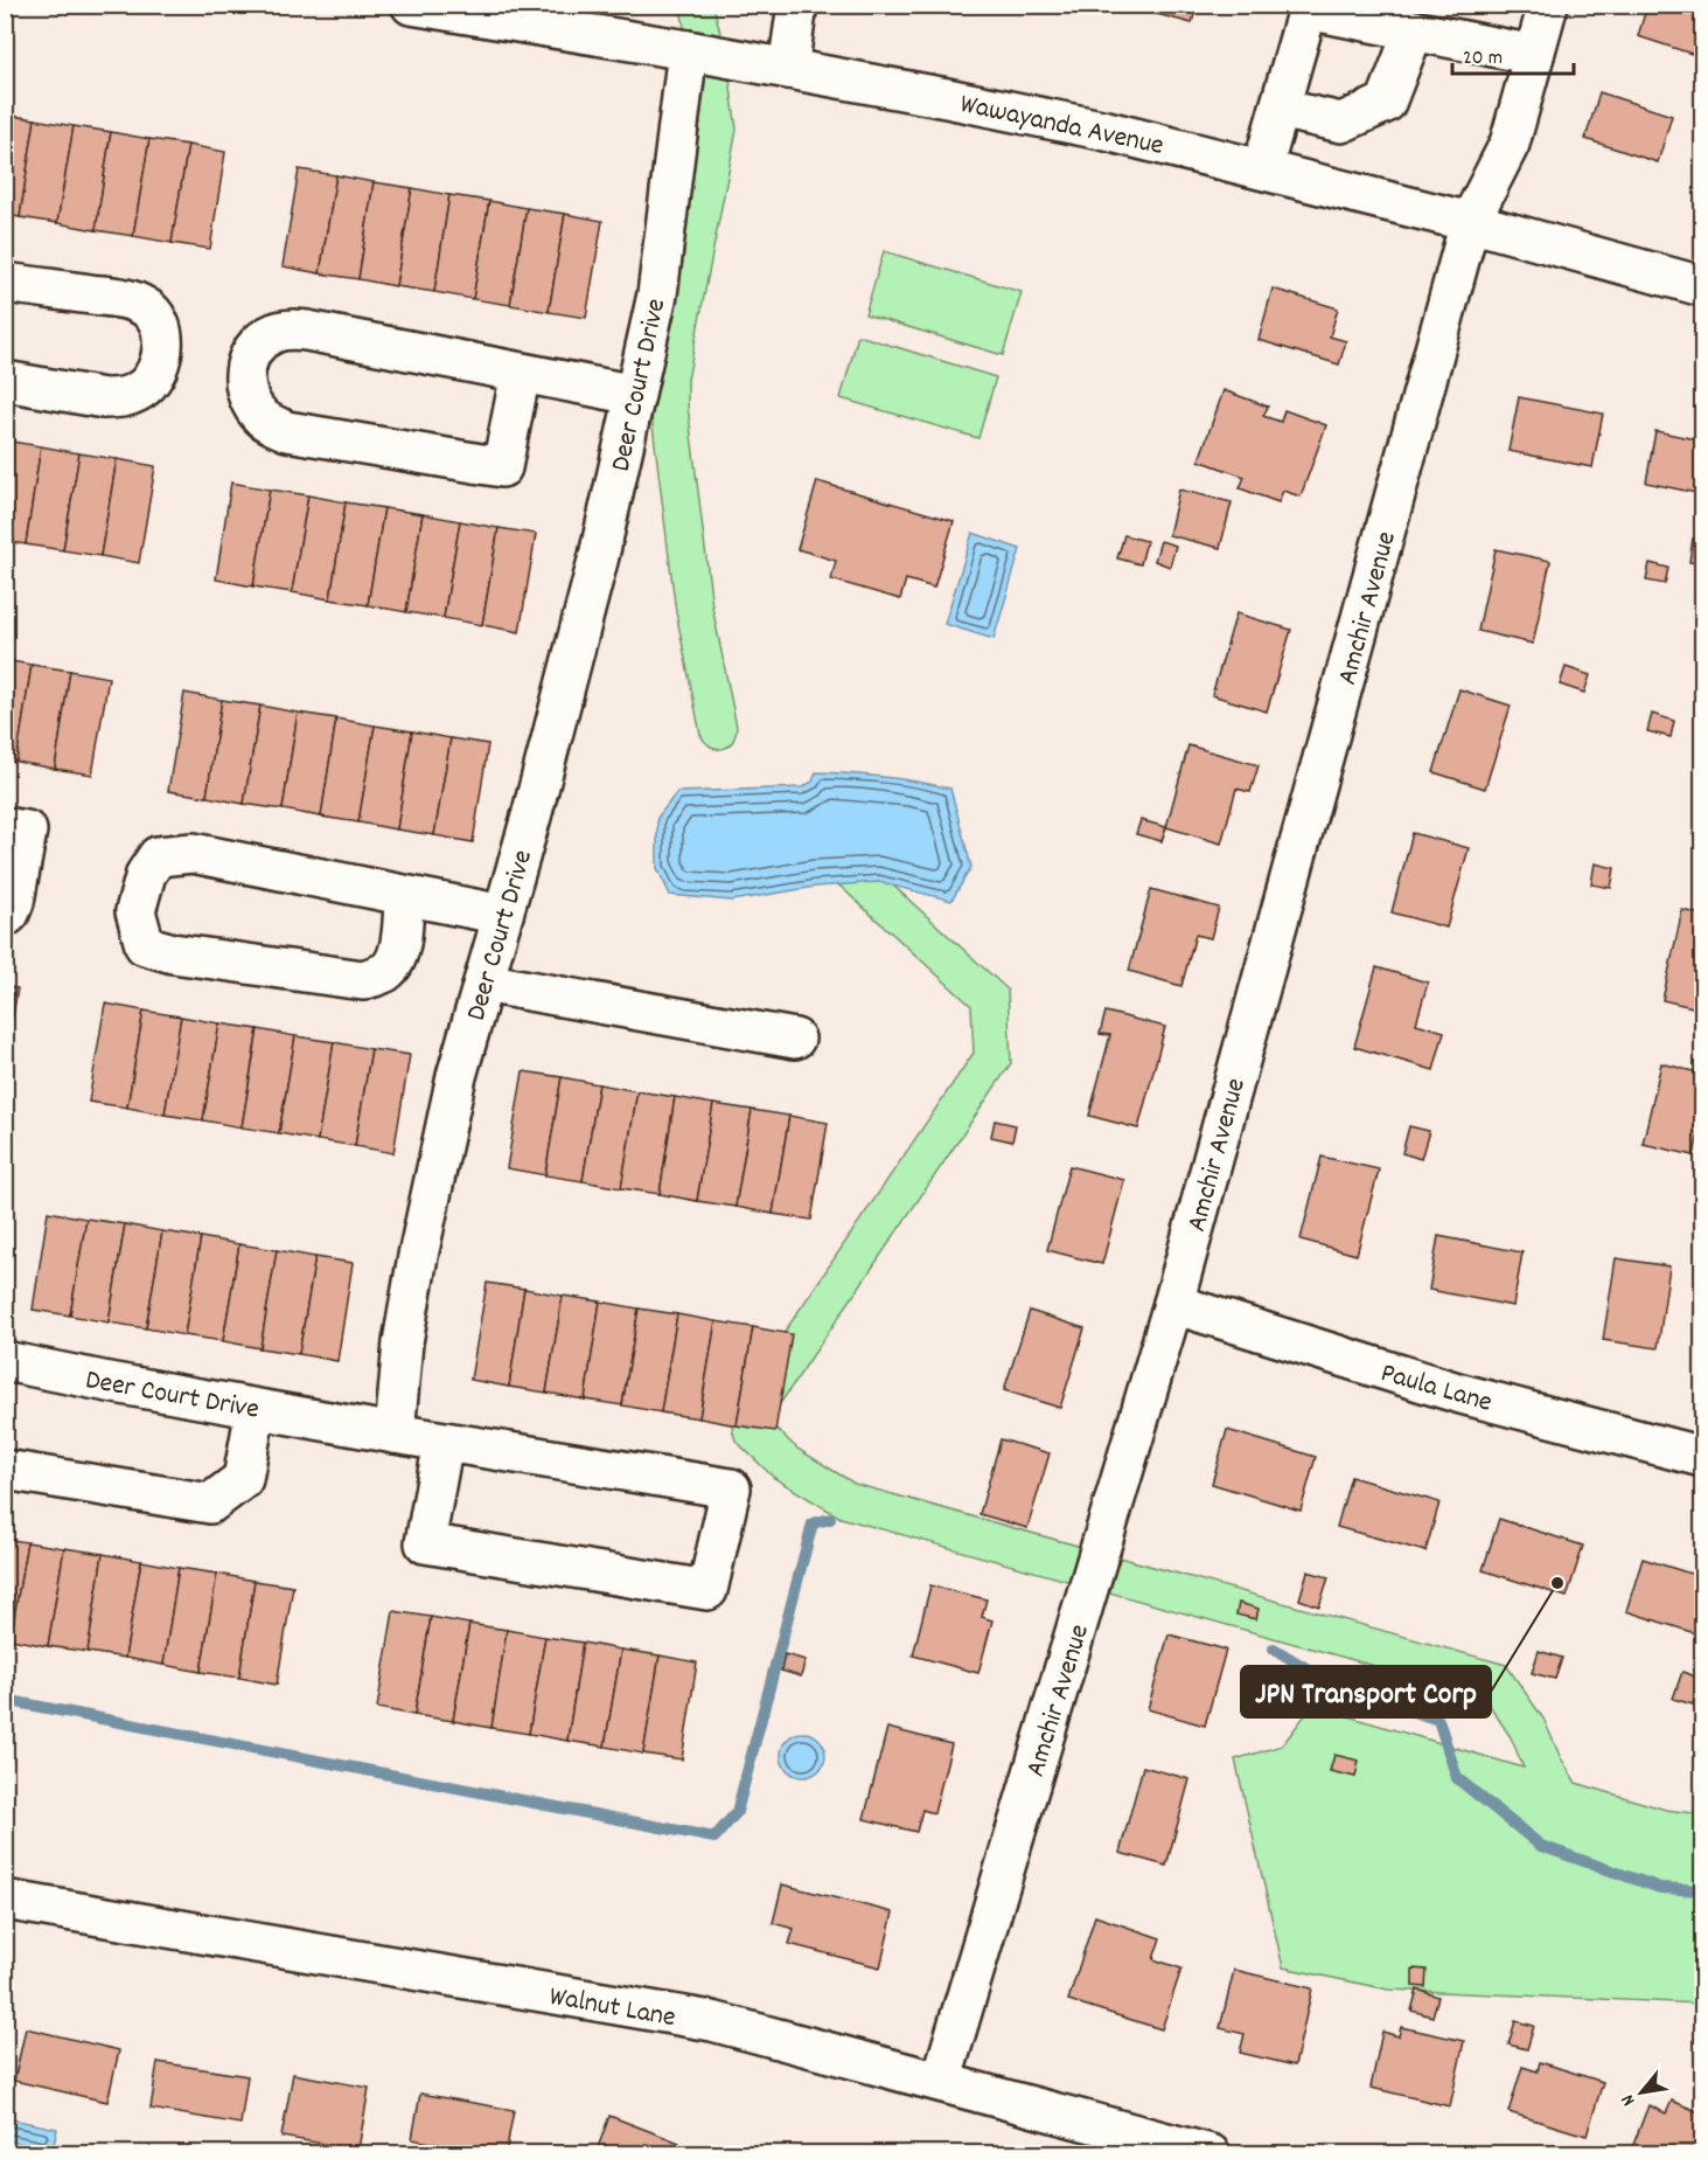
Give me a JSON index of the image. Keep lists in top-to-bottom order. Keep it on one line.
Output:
{"streets":{"street":["Wawayanda Avenue","Deer Court Drive","Amchir Avenue","Paula Lane","Walnut Lane"]},"crossings":[["Wawayanda Avenue","Deer Court Drive"],["Wawayanda Avenue","Amchir Avenue"],["Amchir Avenue","Paula Lane"],["Amchir Avenue","Walnut Lane"]],"places":["JPN Transport Corp"],"scale_bar":"20 m","north":"bottom left"}
